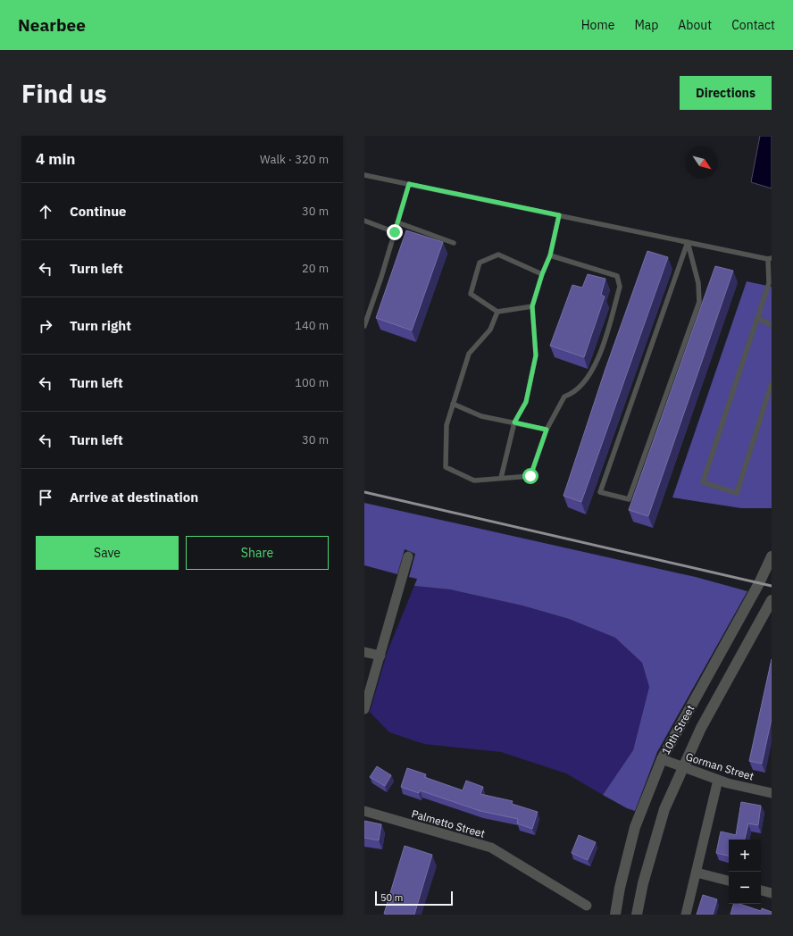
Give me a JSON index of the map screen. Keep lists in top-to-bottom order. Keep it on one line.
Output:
{"streets":{"street":["10th Street","Gorman Street","Palmetto Street"]},"crossings":[["10th Street","Gorman Street"]],"scale_bar":"50 m","north":"bottom right","page":{"header":"Nearbee","nav":["Home","Map","About","Contact"],"buttons":["Directions",["Save","Share"]],"title":"Find us","heading":["4 min","Walk · 320 m"],"list":[["Continue","30 m"],["Turn left","20 m"],["Turn right","140 m"],["Turn left","100 m"],["Turn left","30 m"],"Arrive at destination"],"map_buttons":["+","−"],"scale":"50 m"}}
